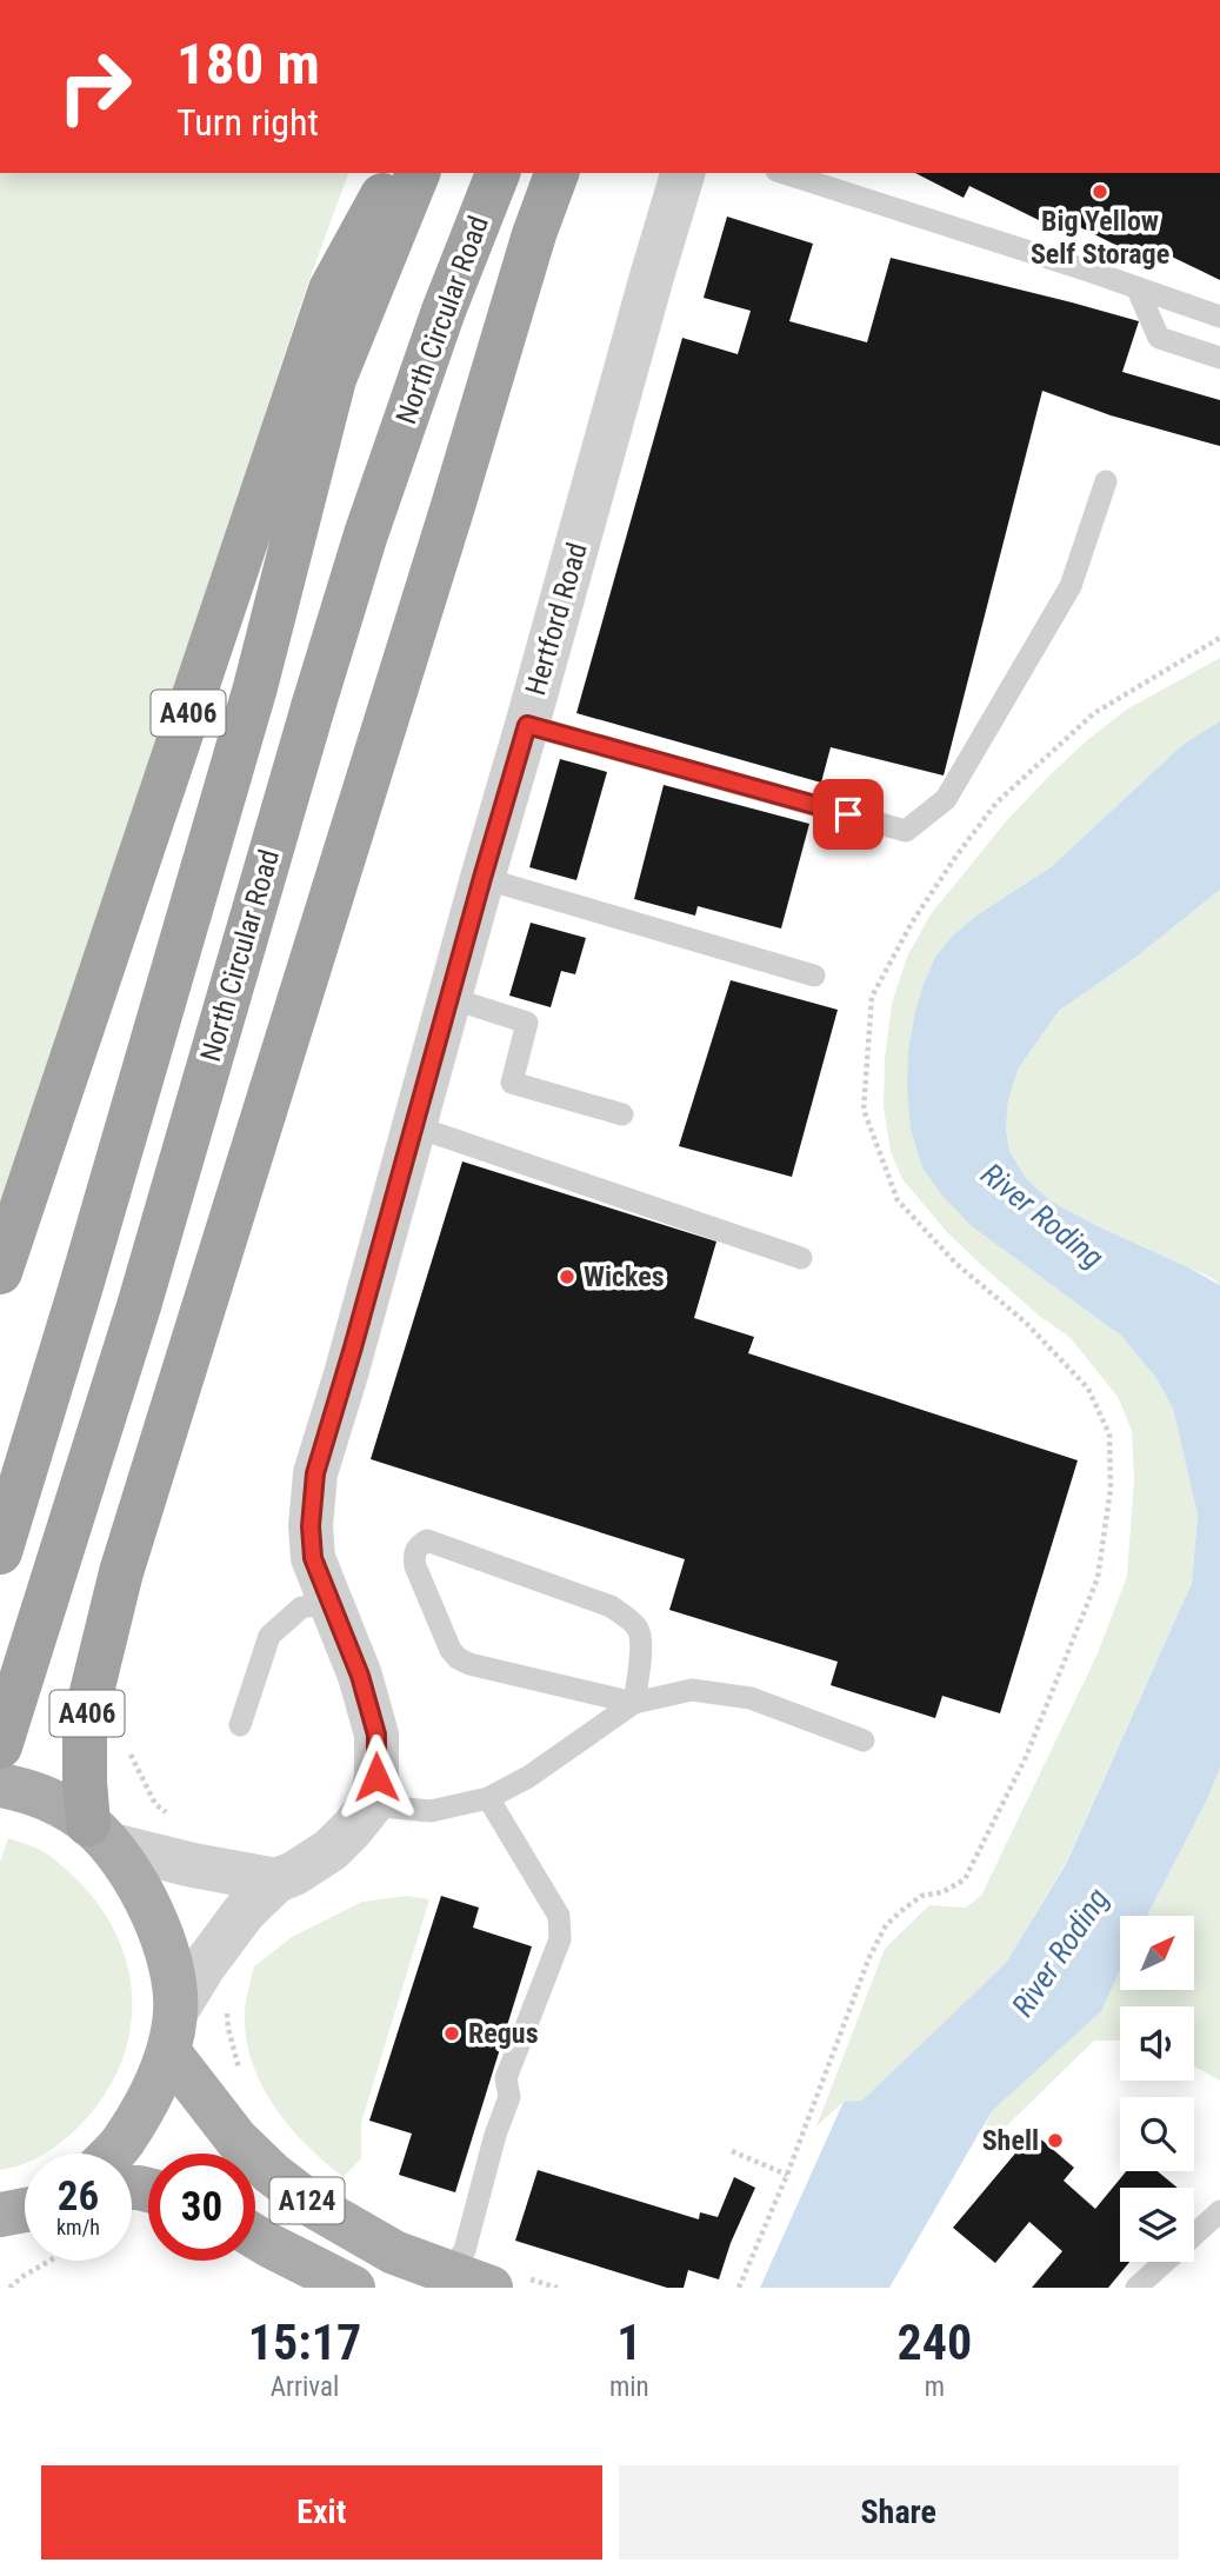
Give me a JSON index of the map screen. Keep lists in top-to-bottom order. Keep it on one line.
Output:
{"streets":{"highway":["North Circular Road","A406"],"main road":["A124"],"street":["Hertford Road"]},"water":["River Roding"],"places":["Big Yellow Self Storage","Wickes","Regus","Shell"],"north":"top right","page":{"turn":["180 m","Turn right"],"speed":"26 km/h","limit":"30","eta":["15:17","Arrival","1","min","240","m"],"buttons":["Exit","Share"]}}
